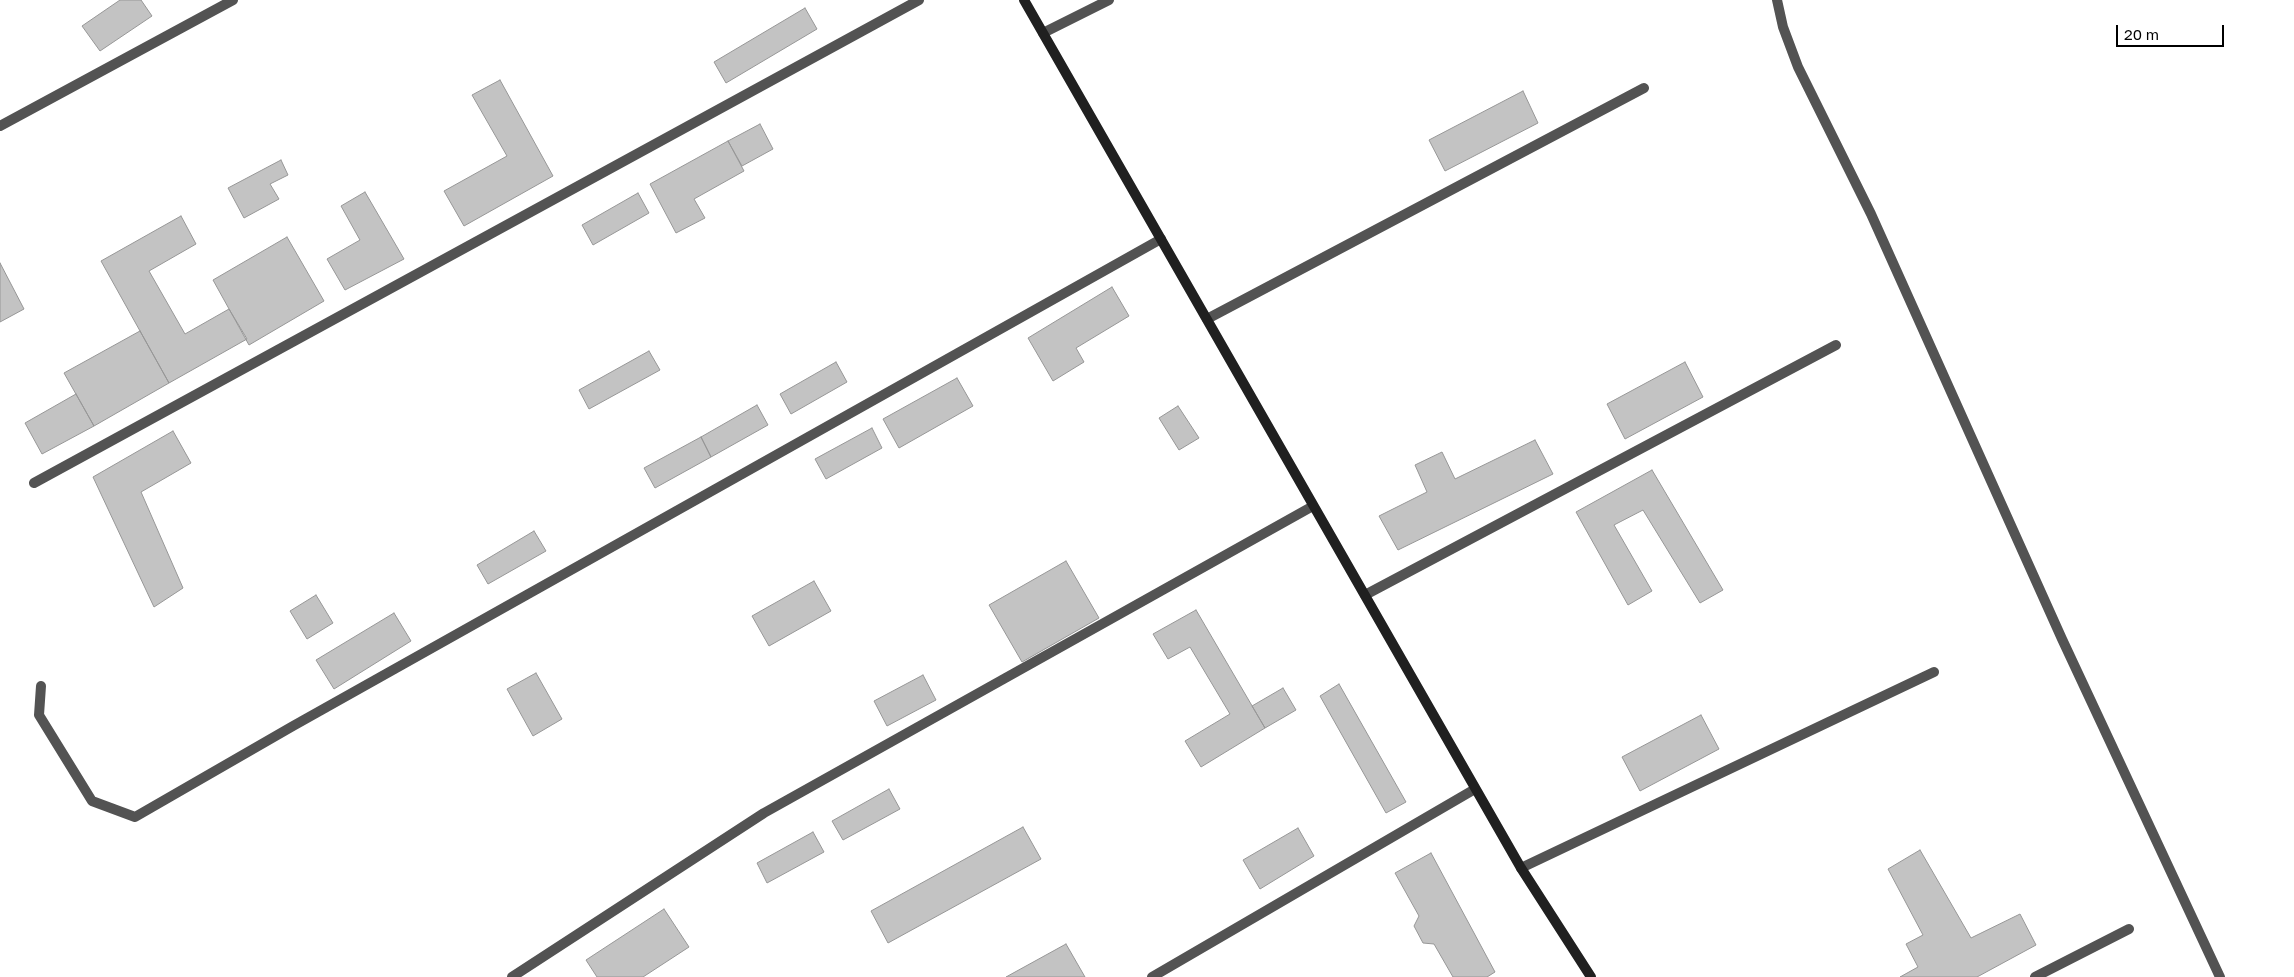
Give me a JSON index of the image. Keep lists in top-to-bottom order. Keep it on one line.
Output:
{"scale_bar":"20 m"}
